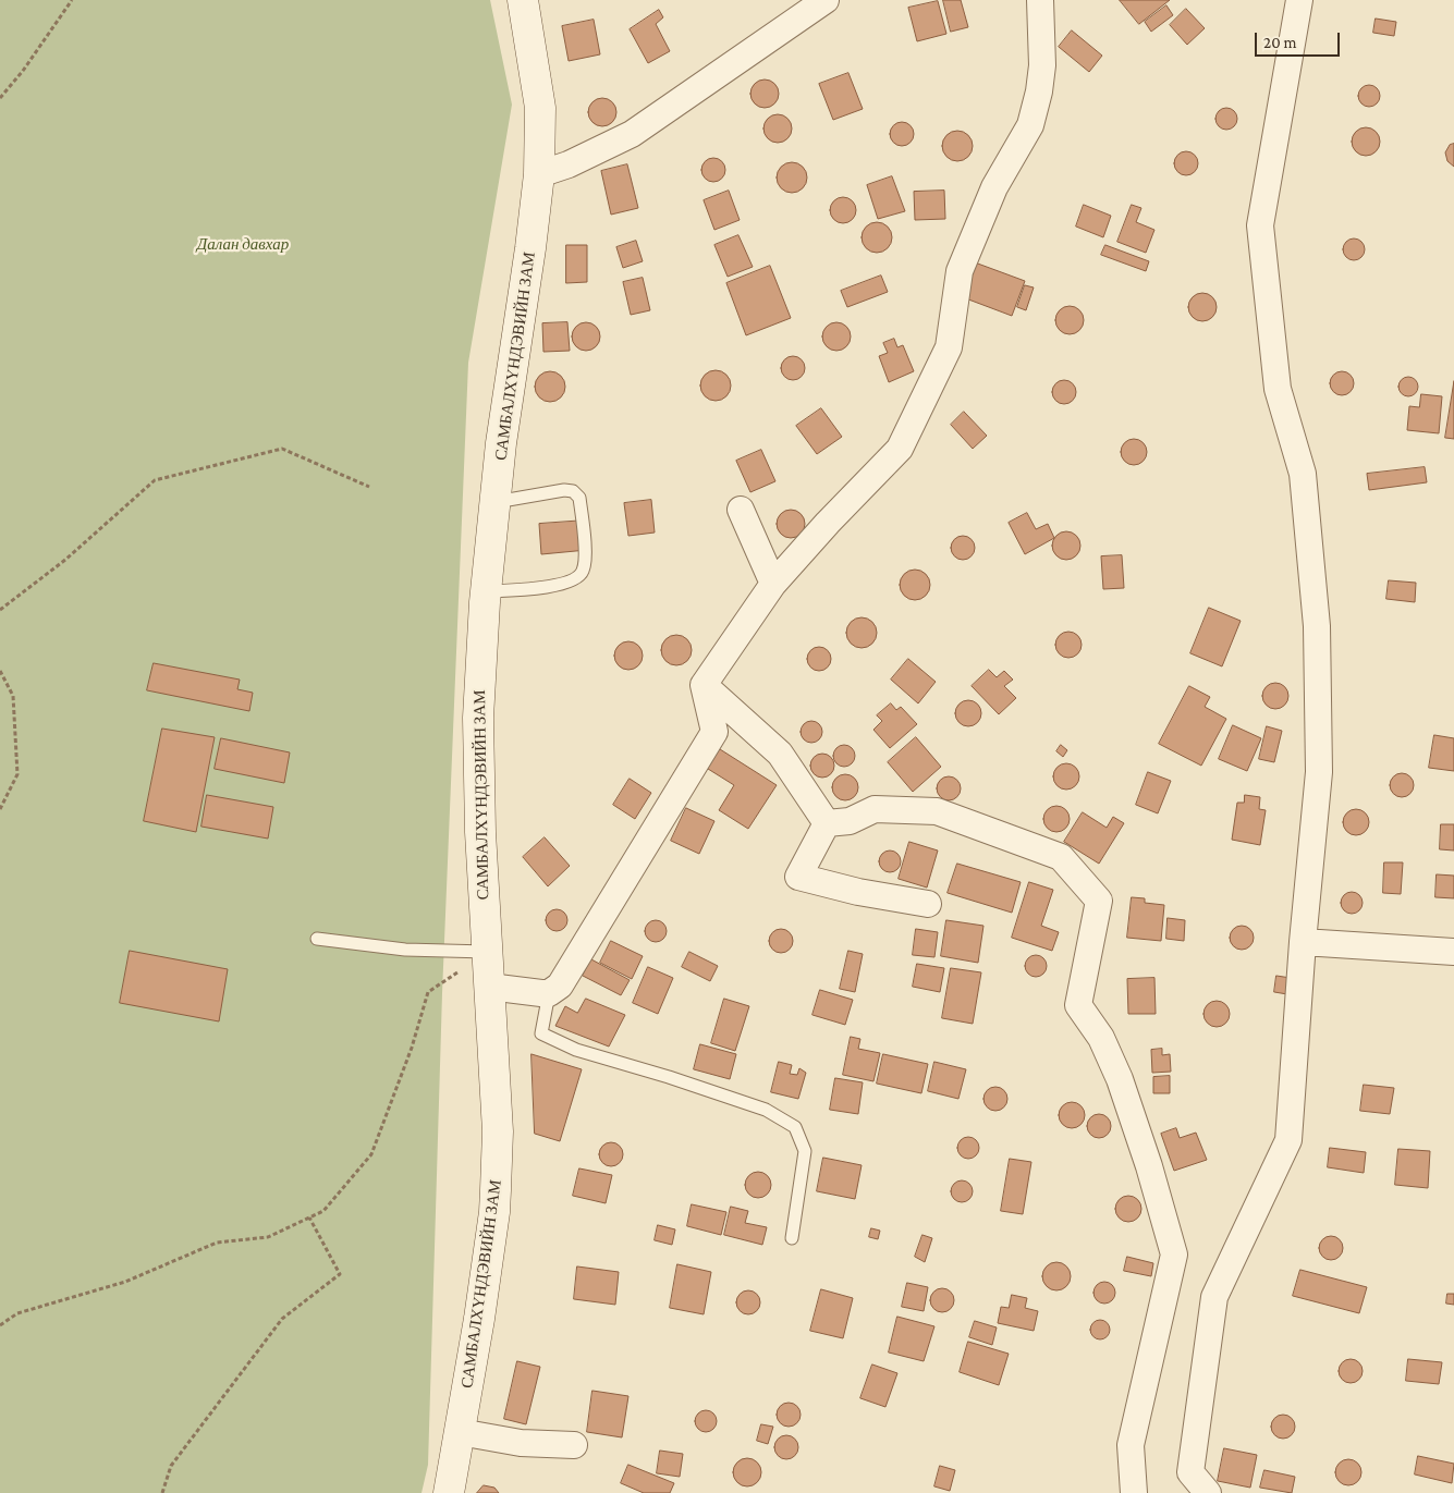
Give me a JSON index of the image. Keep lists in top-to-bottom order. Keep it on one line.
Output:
{"streets":{"street":["САМБАЛХҮНДЭВИЙН ЗАМ"]},"parks":["Далан давхар"],"scale_bar":"20 m"}
